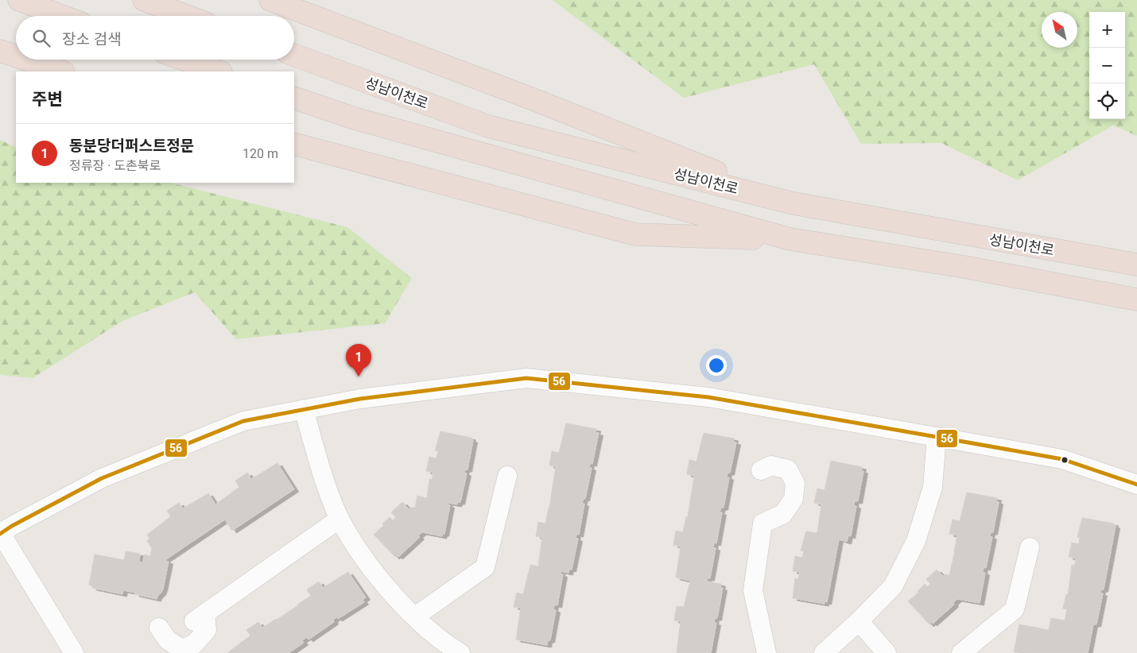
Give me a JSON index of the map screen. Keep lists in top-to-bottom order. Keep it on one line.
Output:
{"streets":{"highway":["성남이천로"]},"lines":["transit line 56"],"north":"top left","page":{"map_buttons":["+","−"],"search":"장소 검색","heading":"주변","list":[{"mark":"1","name":"동분당더퍼스트정문","note":"정류장 · 도촌북로","value":"120 m"}],"pins":"1"}}
